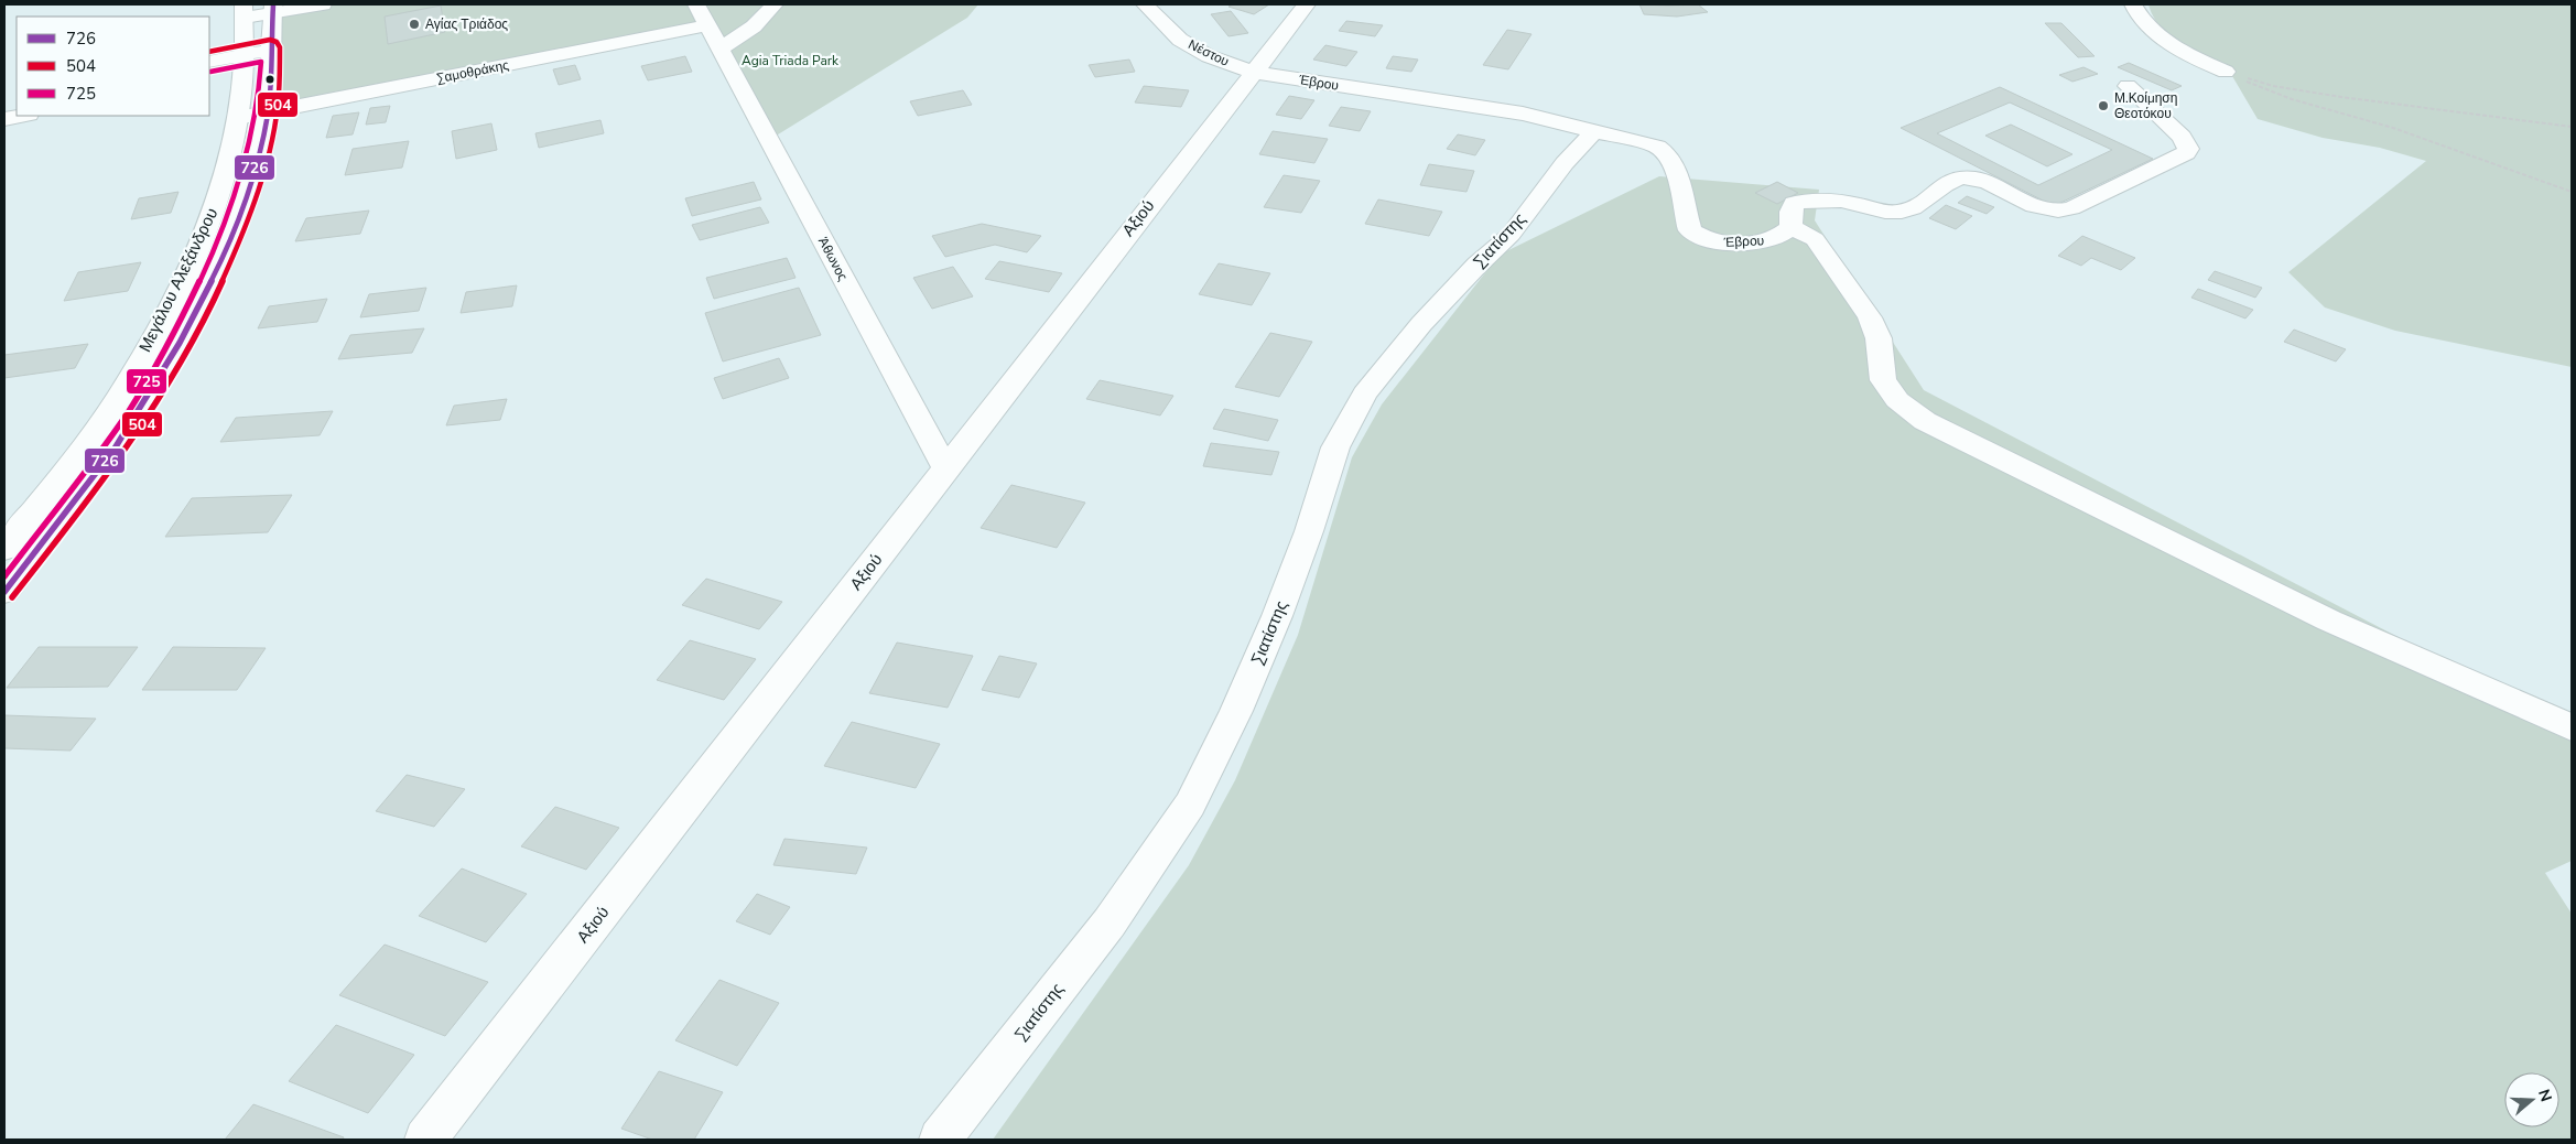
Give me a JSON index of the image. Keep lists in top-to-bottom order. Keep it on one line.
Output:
{"streets":{"street":["Νέστου","Σαμοθράκης","Έβρου","Αξιού","Σιατίστης","Άθωνος","Μεγάλου Αλεξάνδρου"]},"crossings":[["Νέστου","Έβρου"],["Νέστου","Αξιού"],["Σαμοθράκης","Άθωνος"],["Σαμοθράκης","Μεγάλου Αλεξάνδρου"],["Έβρου","Αξιού"],["Έβρου","Σιατίστης"],["Αξιού","Άθωνος"]],"parks":["Agia Triada Park"],"places":["Αγίας Τριάδος","Μ.Κοίμηση Θεοτόκου"],"lines":["transit line 726","transit line 504","transit line 725"],"legend":["726","504","725"],"north":"right"}
